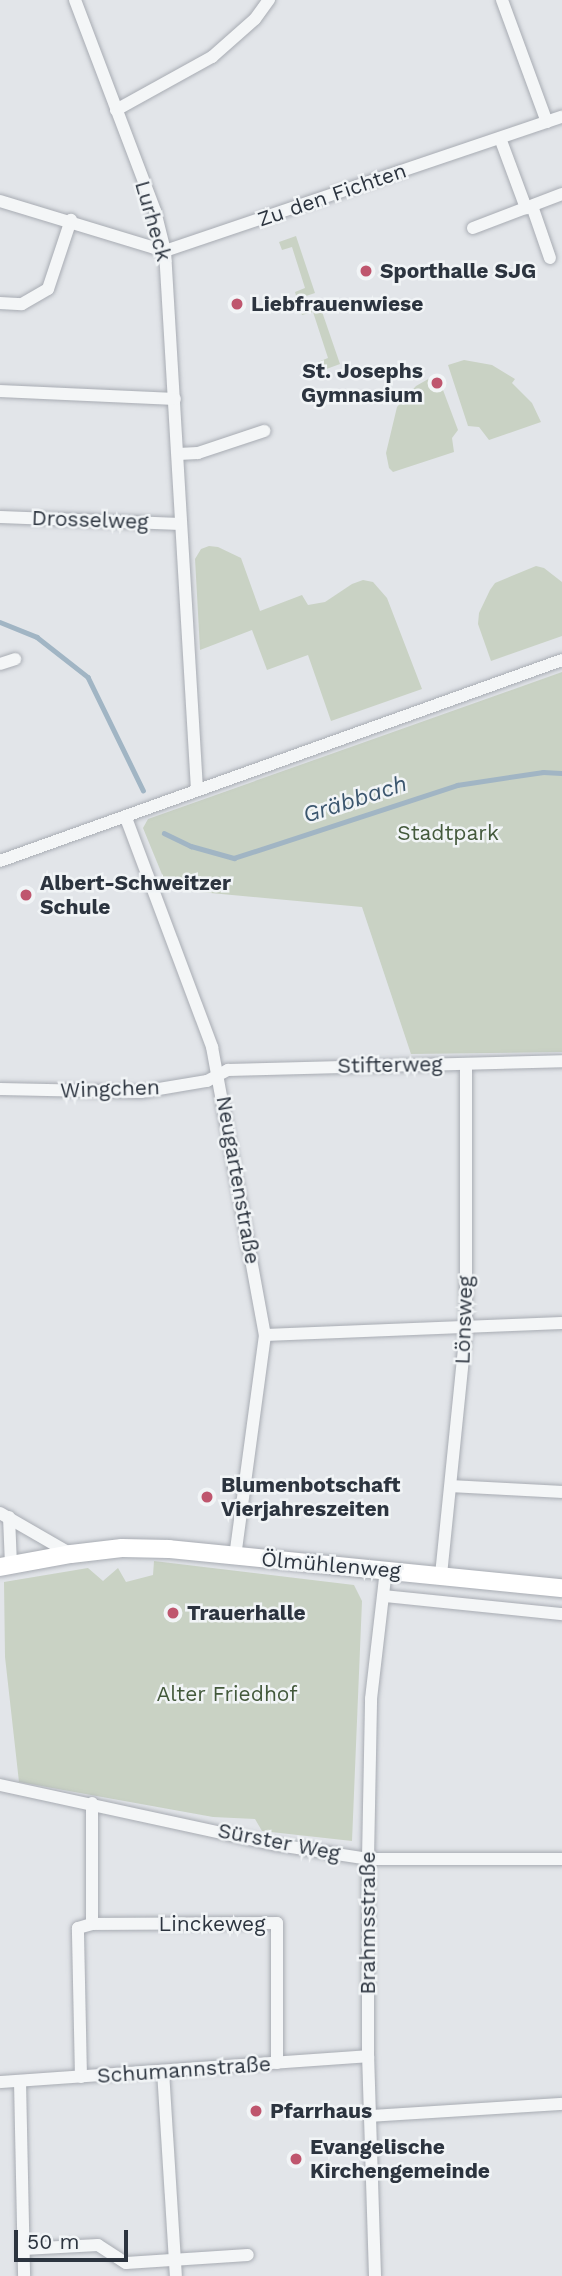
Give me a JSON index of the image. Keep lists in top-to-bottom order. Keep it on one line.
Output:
{"streets":{"main road":["Ölmühlenweg"],"street":["Zu den Fichten","Lurheck","Drosselweg","Stifterweg","Wingchen","Neugartenstraße","Lönsweg","Sürster Weg","Brahmsstraße","Linckeweg","Schumannstraße"]},"crossings":[["Zu den Fichten","Lurheck"],["Lurheck","Drosselweg"],["Stifterweg","Wingchen"],["Stifterweg","Neugartenstraße"],["Stifterweg","Lönsweg"],["Wingchen","Neugartenstraße"],["Neugartenstraße","Ölmühlenweg"],["Lönsweg","Ölmühlenweg"],["Ölmühlenweg","Brahmsstraße"],["Sürster Weg","Brahmsstraße"],["Brahmsstraße","Schumannstraße"],["Linckeweg","Schumannstraße"]],"water":["Gräbbach"],"parks":["Stadtpark","Alter Friedhof"],"places":["Sporthalle SJG","Liebfrauenwiese","St. Josephs Gymnasium","Albert-Schweitzer Schule","Blumenbotschaft Vierjahreszeiten","Trauerhalle","Pfarrhaus","Evangelische Kirchengemeinde"],"scale_bar":"50 m"}
